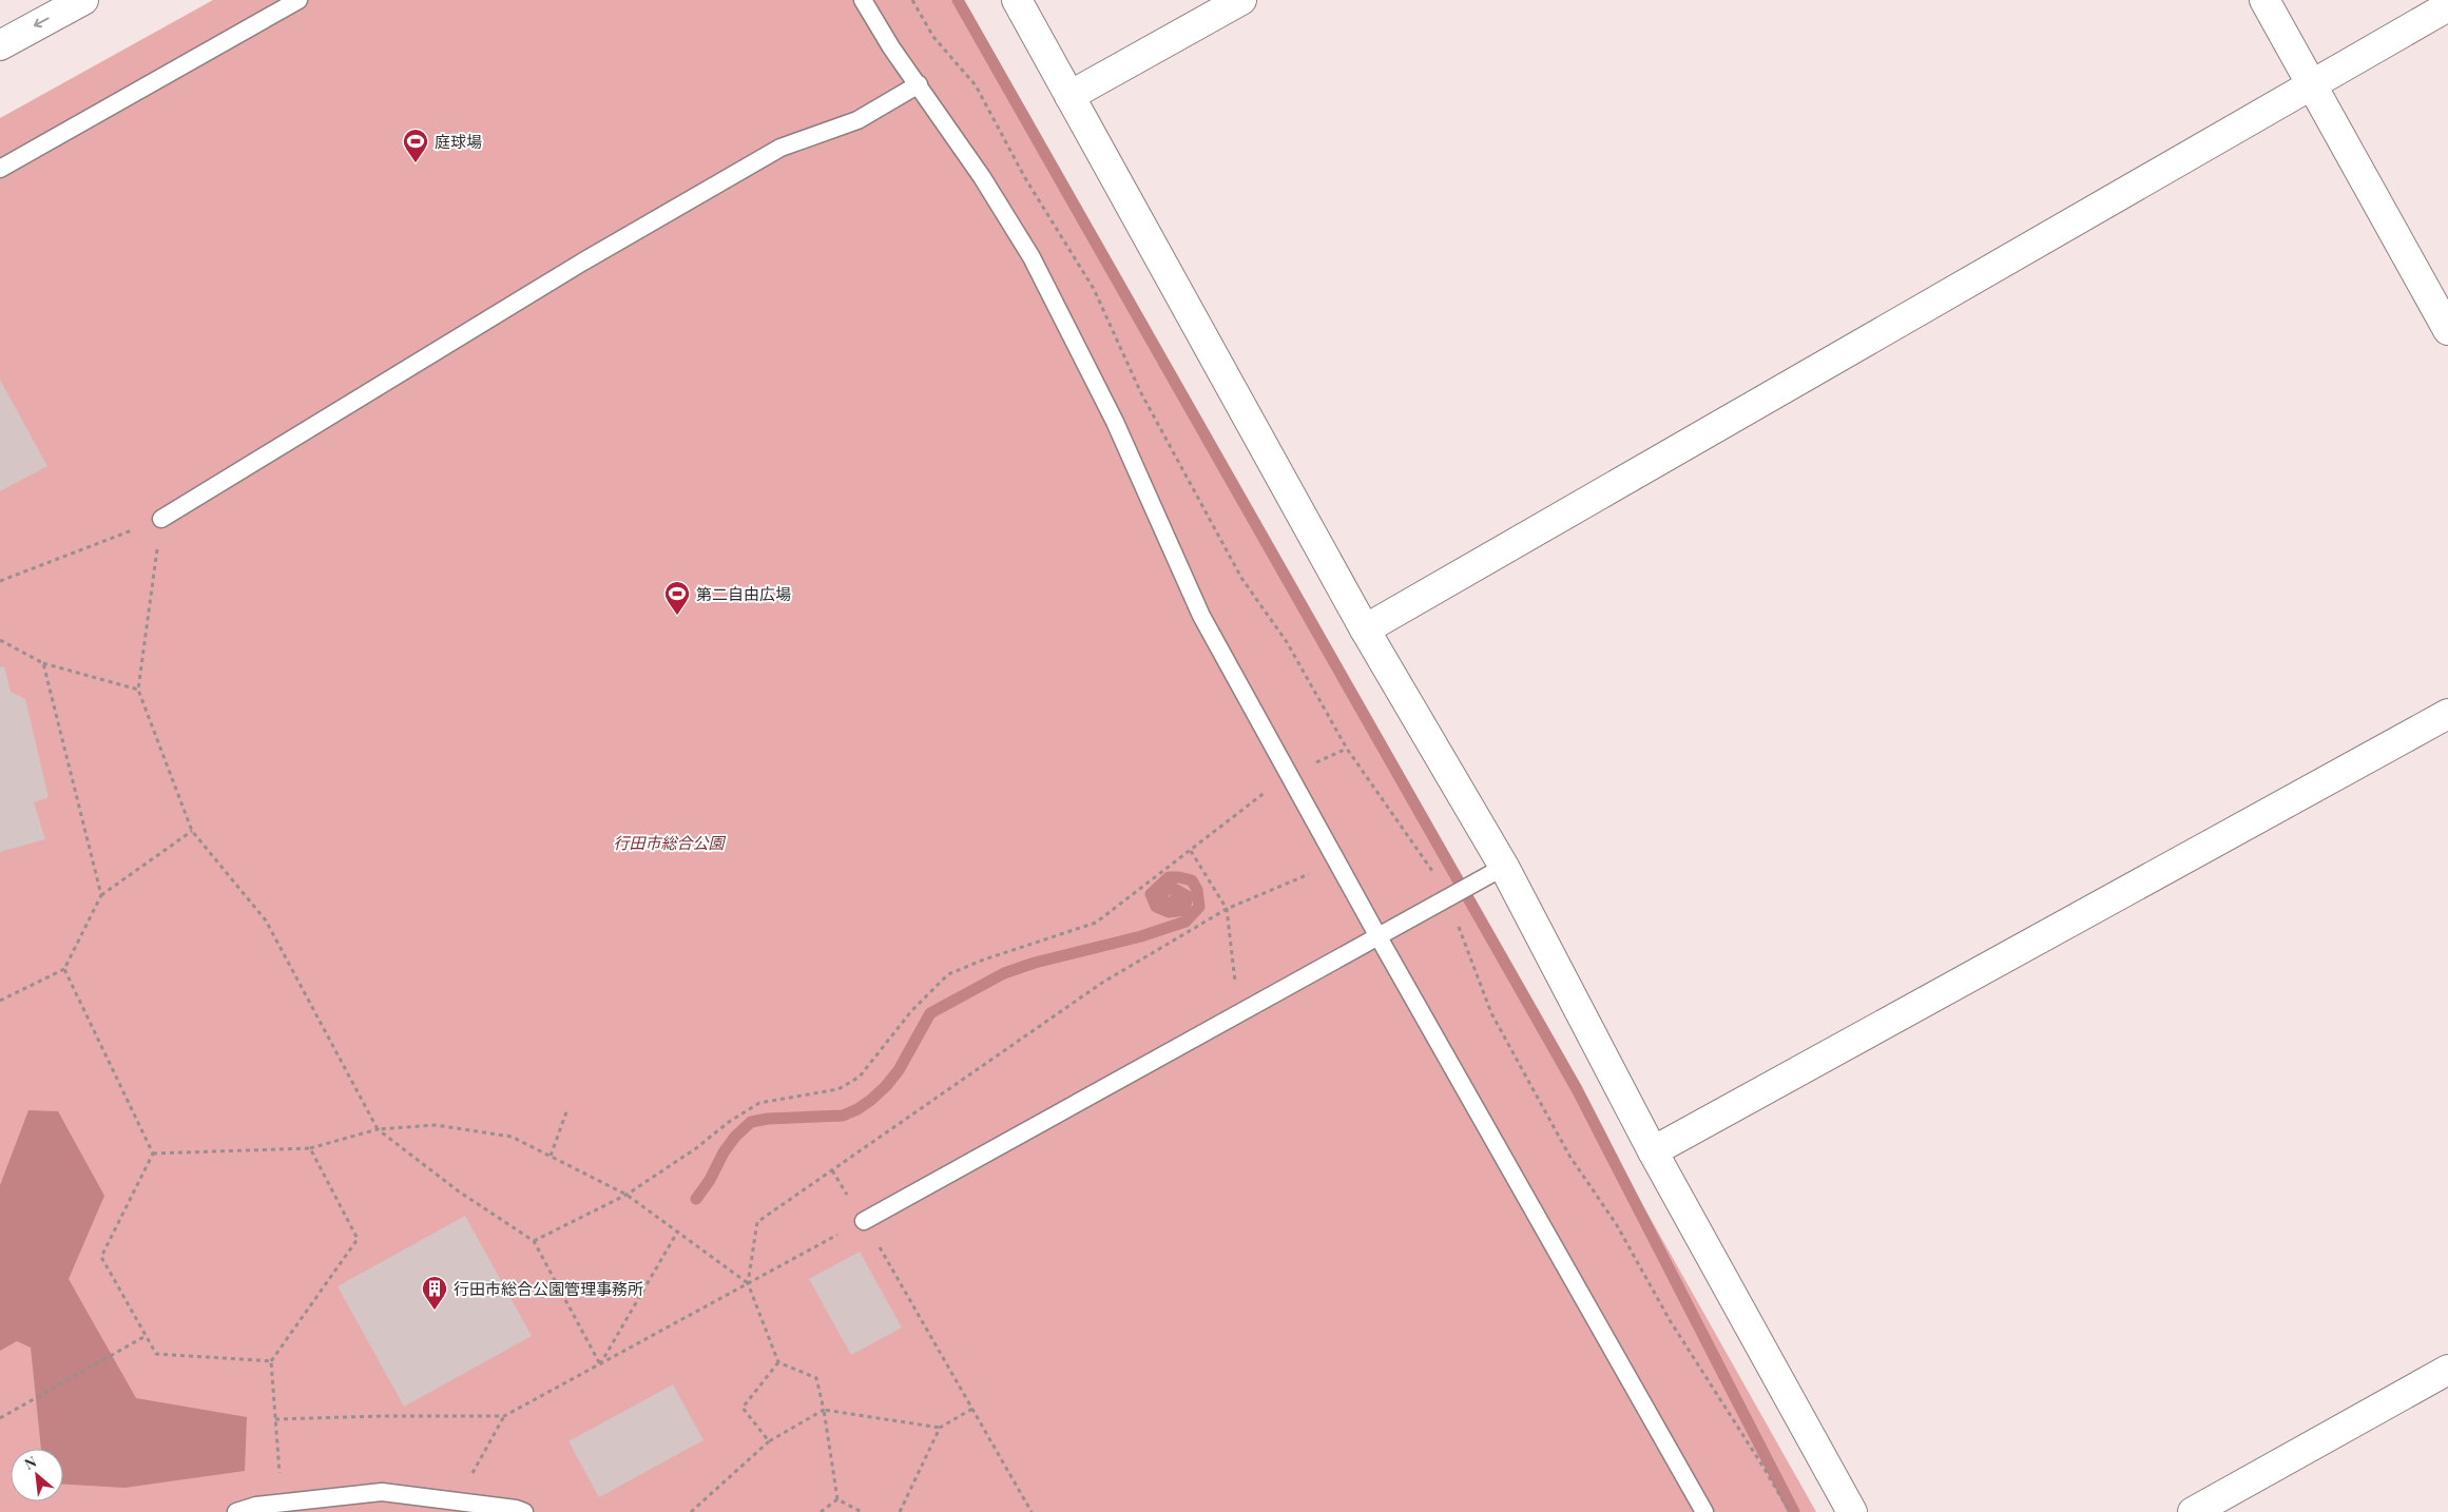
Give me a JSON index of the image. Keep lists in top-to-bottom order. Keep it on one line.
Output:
{"parks":["行田市総合公園"],"places":{"sports":["庭球場","第二自由広場"],"building":["行田市総合公園管理事務所"]},"north":"top left"}
